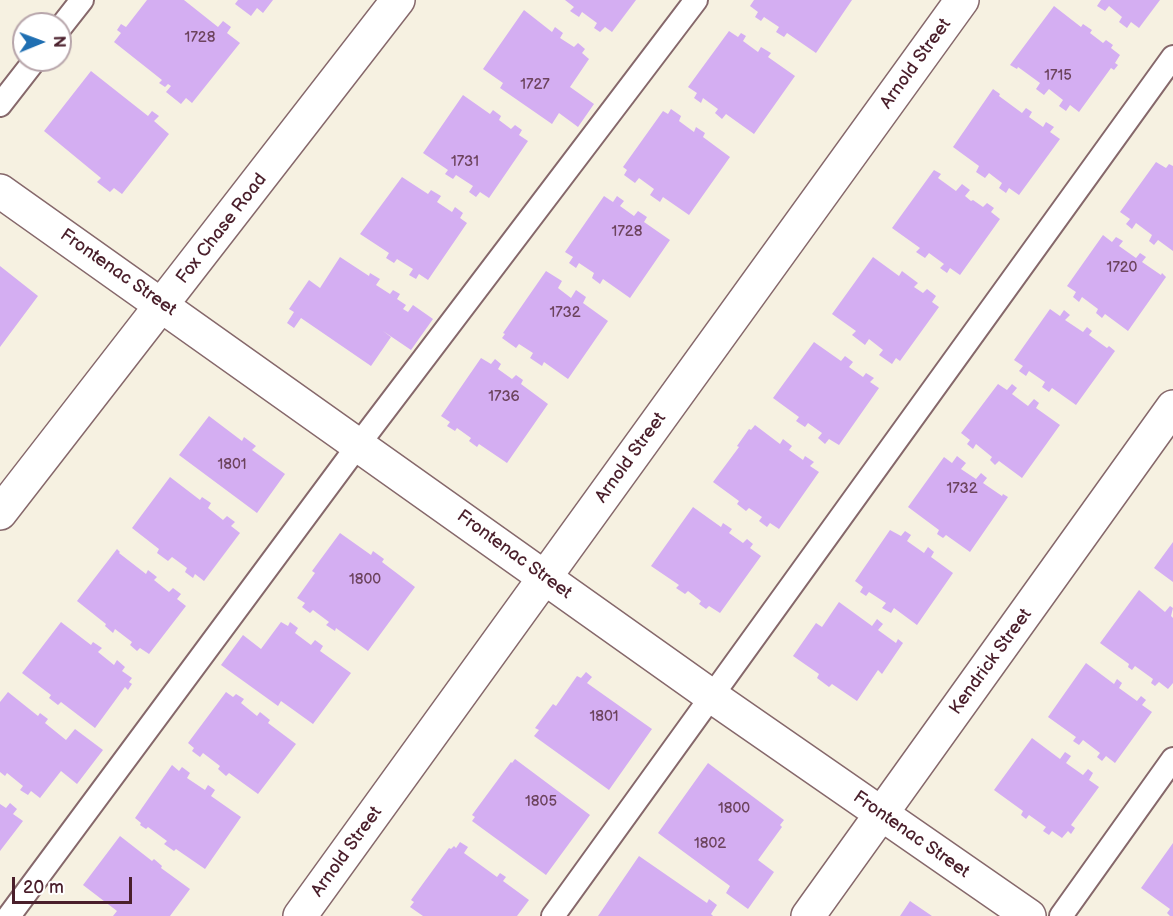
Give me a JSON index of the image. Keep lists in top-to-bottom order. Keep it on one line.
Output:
{"streets":{"street":["Arnold Street","Fox Chase Road","Frontenac Street","Kendrick Street"]},"crossings":[["Arnold Street","Frontenac Street"],["Fox Chase Road","Frontenac Street"],["Frontenac Street","Kendrick Street"]],"house_numbers":["1728","1715","1727","1731","1728","1720","1732","1736","1801","1732","1800","1801","1805","1800","1802"],"scale_bar":"20 m","north":"right"}
